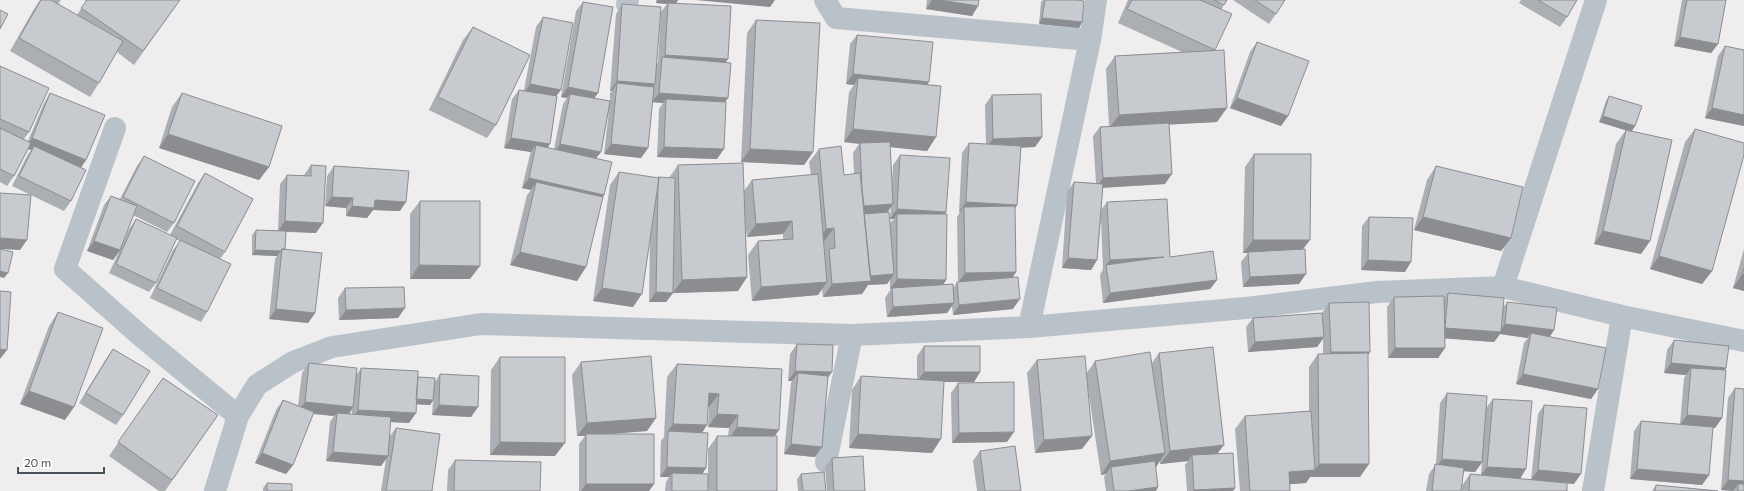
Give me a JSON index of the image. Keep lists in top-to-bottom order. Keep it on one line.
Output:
{"scale_bar":"20 m"}
